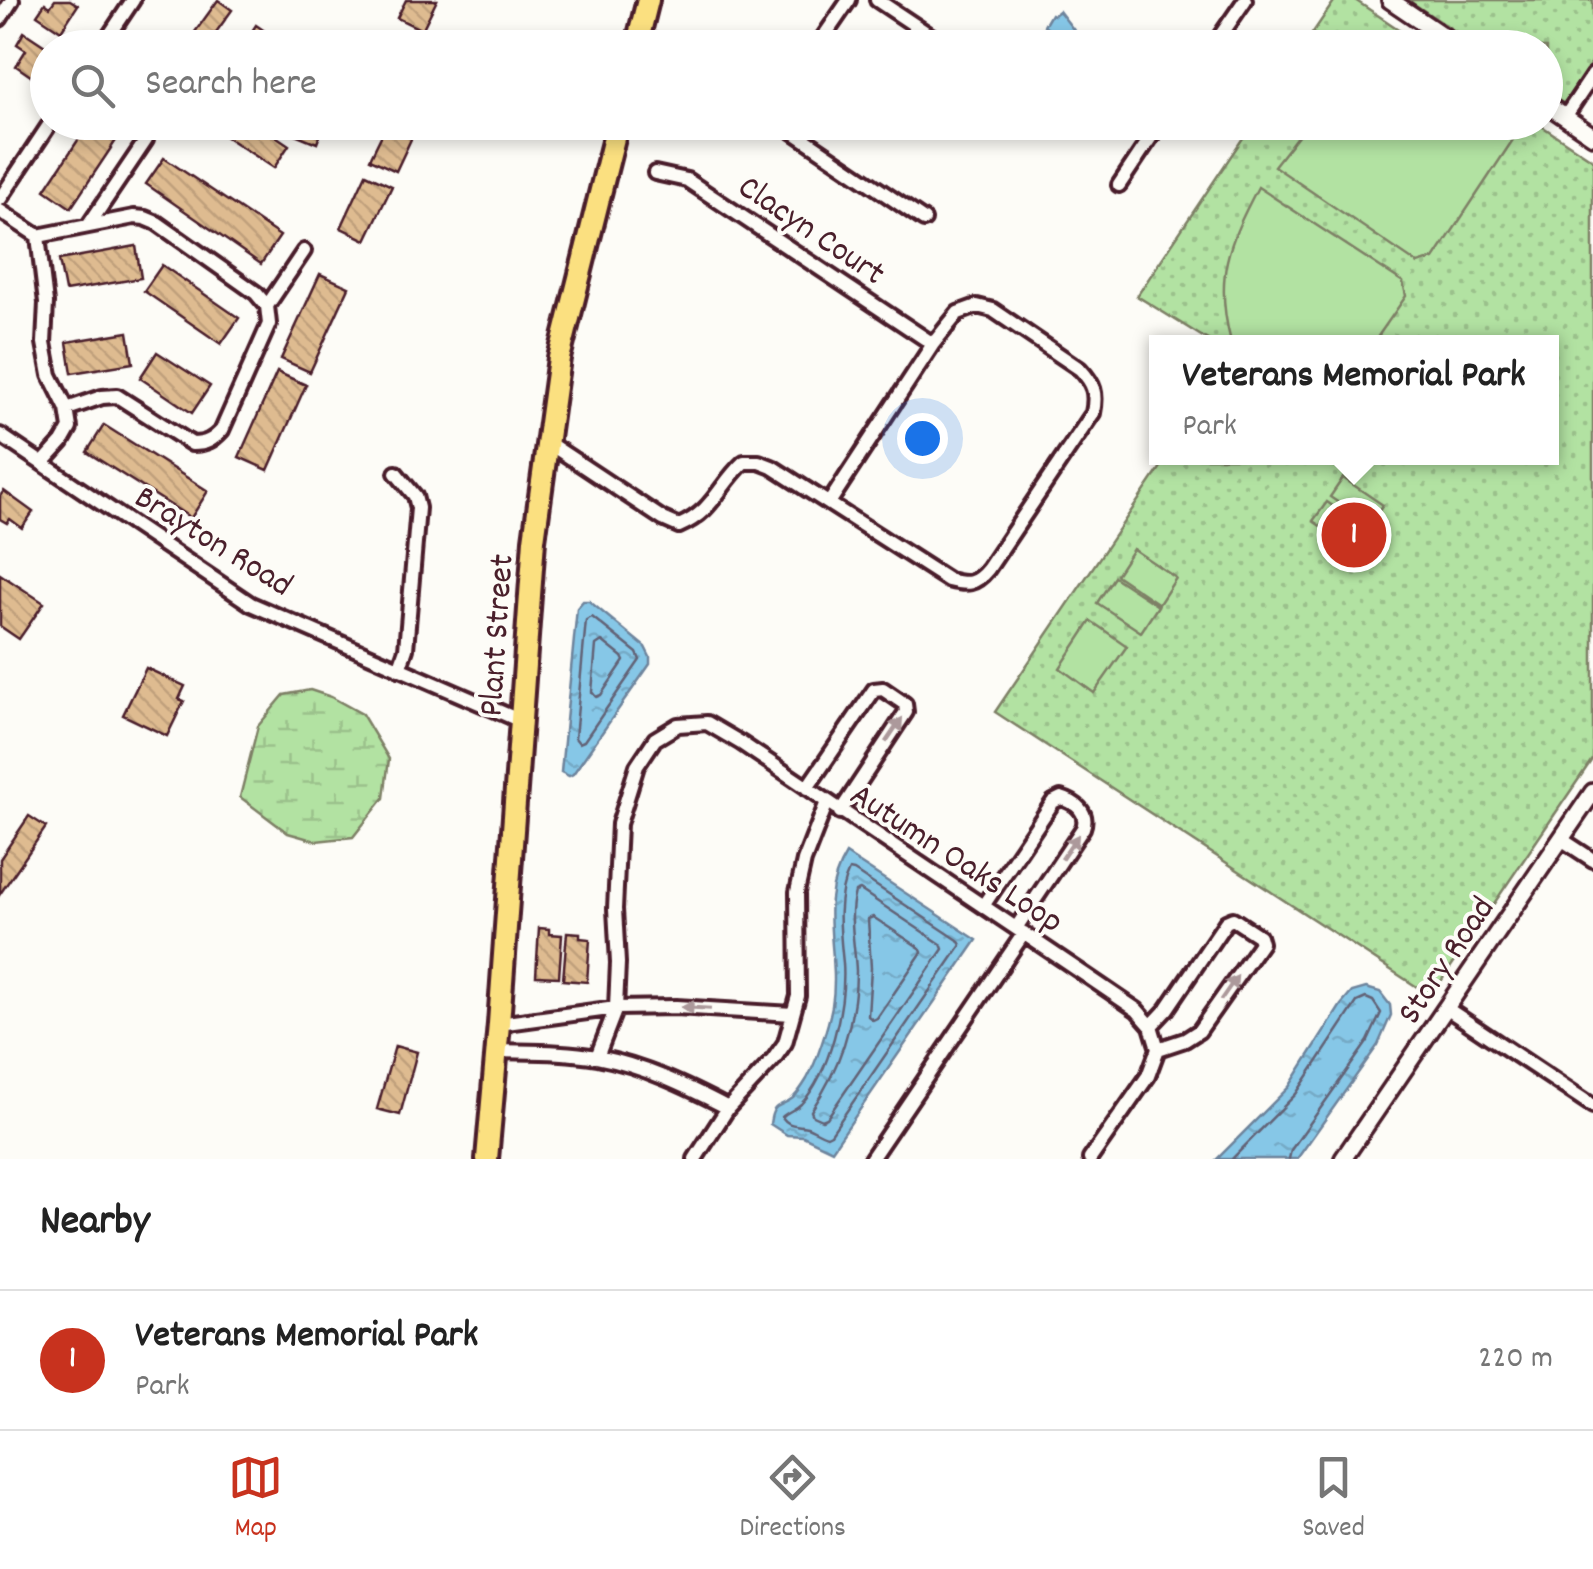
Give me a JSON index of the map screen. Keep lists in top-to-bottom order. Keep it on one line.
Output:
{"streets":{"main road":["Plant Street"],"street":["Clacyn Court","Brayton Road","Autumn Oaks Loop","Story Road"]},"crossings":[["Brayton Road","Plant Street"]],"page":{"search":"Search here","popup":["Veterans Memorial Park","Park"],"pins":"1","heading":"Nearby","list":[{"mark":"1","name":"Veterans Memorial Park","note":"Park","value":"220 m"}],"nav":["Map","Directions","Saved"]}}
